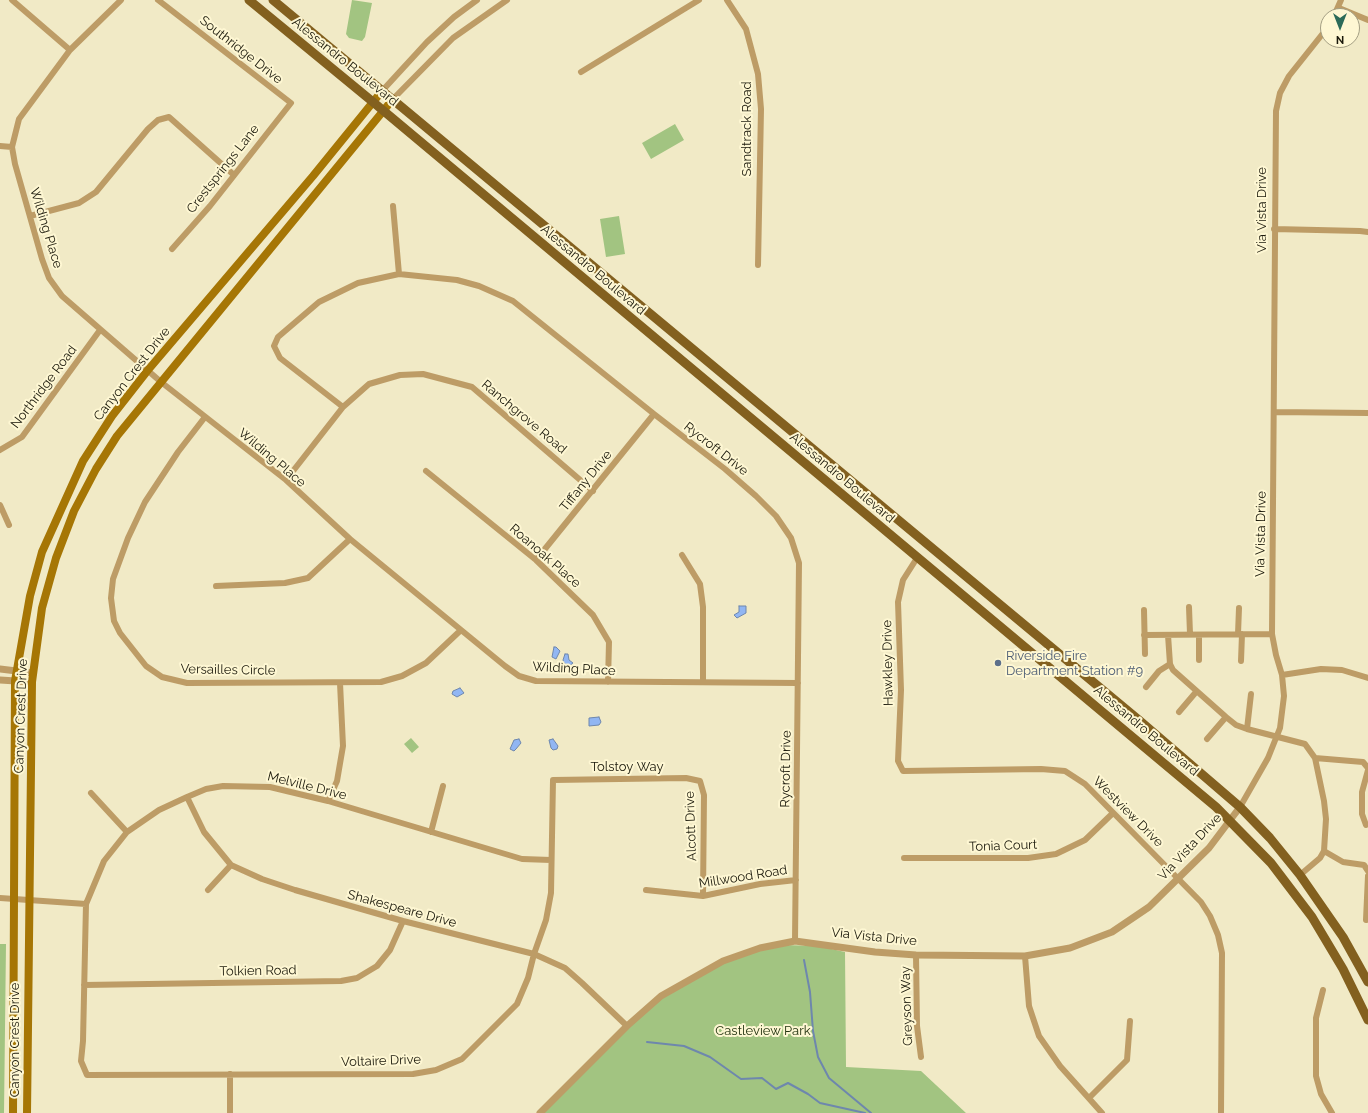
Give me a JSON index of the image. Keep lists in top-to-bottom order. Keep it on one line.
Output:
{"streets":{"main road":["Alessandro Boulevard","Canyon Crest Drive"],"street":["Southridge Drive","Sandtrack Road","Crestsprings Lane","Via Vista Drive","Wilding Place","Northridge Road","Ranchgrove Road","Rycroft Drive","Tiffany Drive","Roanoak Place","Hawkley Drive","Versailles Circle","Tolstoy Way","Melville Drive","Westview Drive","Alcott Drive","Tonia Court","Millwood Road","Shakespeare Drive","Tolkien Road","Greyson Way","Voltaire Drive"]},"crossings":[["Southridge Drive","Crestsprings Lane"],["Alessandro Boulevard","Via Vista Drive"],["Alessandro Boulevard","Canyon Crest Drive"],["Alessandro Boulevard","Hawkley Drive"],["Via Vista Drive","Rycroft Drive"],["Via Vista Drive","Westview Drive"],["Via Vista Drive","Shakespeare Drive"],["Via Vista Drive","Greyson Way"],["Wilding Place","Canyon Crest Drive"],["Wilding Place","Northridge Road"],["Wilding Place","Ranchgrove Road"],["Wilding Place","Rycroft Drive"],["Wilding Place","Roanoak Place"],["Wilding Place","Versailles Circle"],["Ranchgrove Road","Rycroft Drive"],["Ranchgrove Road","Tiffany Drive"],["Rycroft Drive","Tiffany Drive"],["Rycroft Drive","Millwood Road"],["Tiffany Drive","Roanoak Place"],["Hawkley Drive","Westview Drive"],["Tolstoy Way","Alcott Drive"],["Tolstoy Way","Voltaire Drive"],["Melville Drive","Shakespeare Drive"],["Melville Drive","Tolkien Road"],["Melville Drive","Voltaire Drive"],["Westview Drive","Tonia Court"],["Alcott Drive","Millwood Road"],["Shakespeare Drive","Tolkien Road"],["Shakespeare Drive","Voltaire Drive"]],"parks":["Castleview Park"],"places":["Riverside Fire Department Station #9"],"north":"bottom"}
